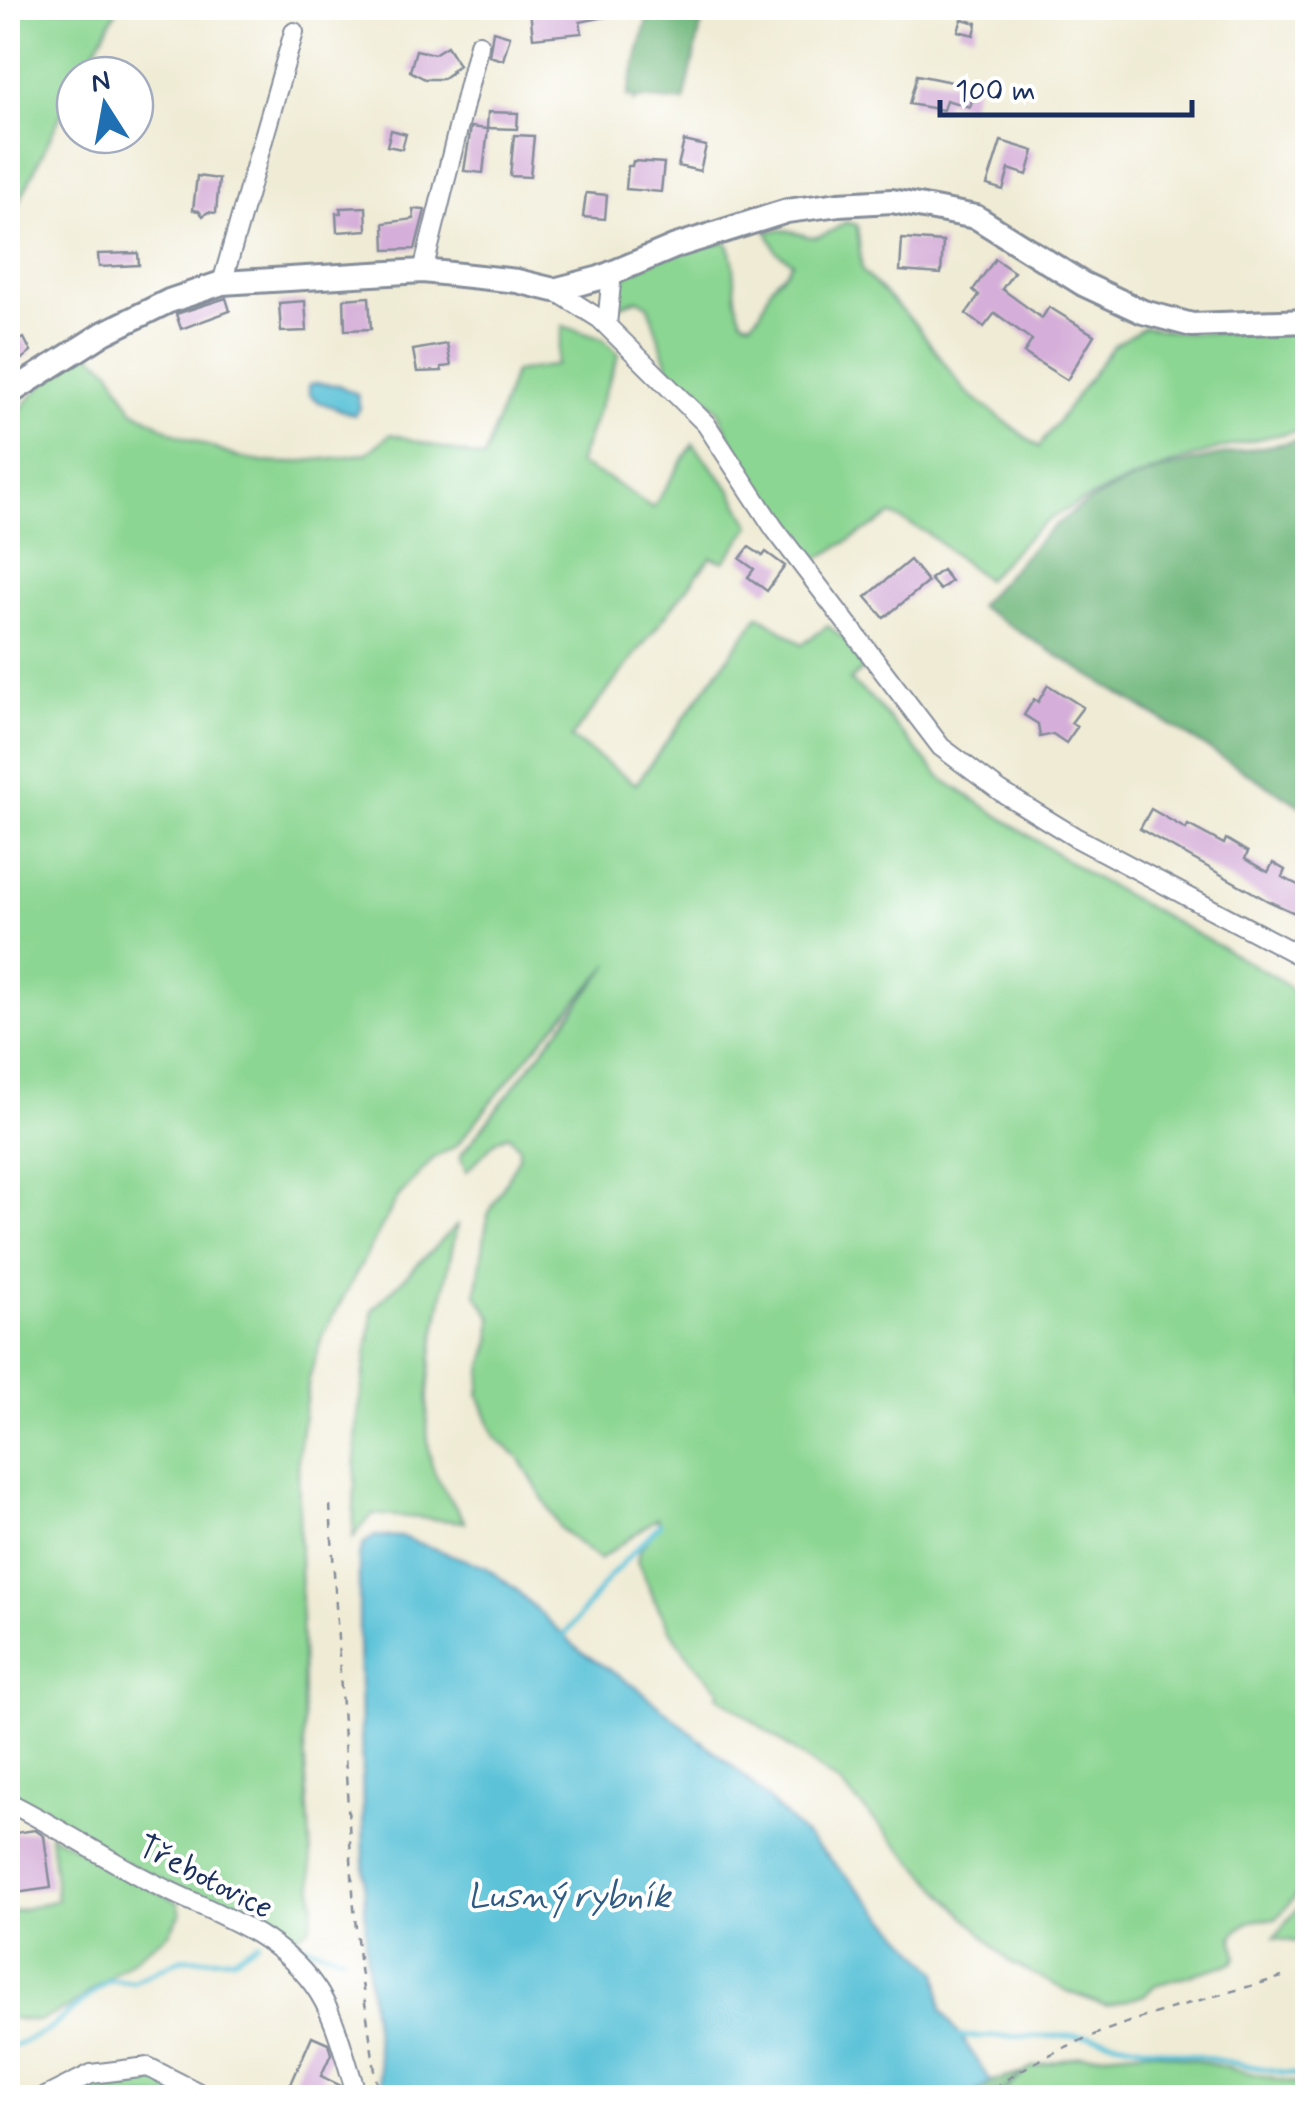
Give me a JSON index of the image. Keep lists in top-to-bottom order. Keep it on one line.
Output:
{"streets":{"street":["Třebotovice"]},"water":["Lusný rybník"],"scale_bar":"100 m","north":"top"}
